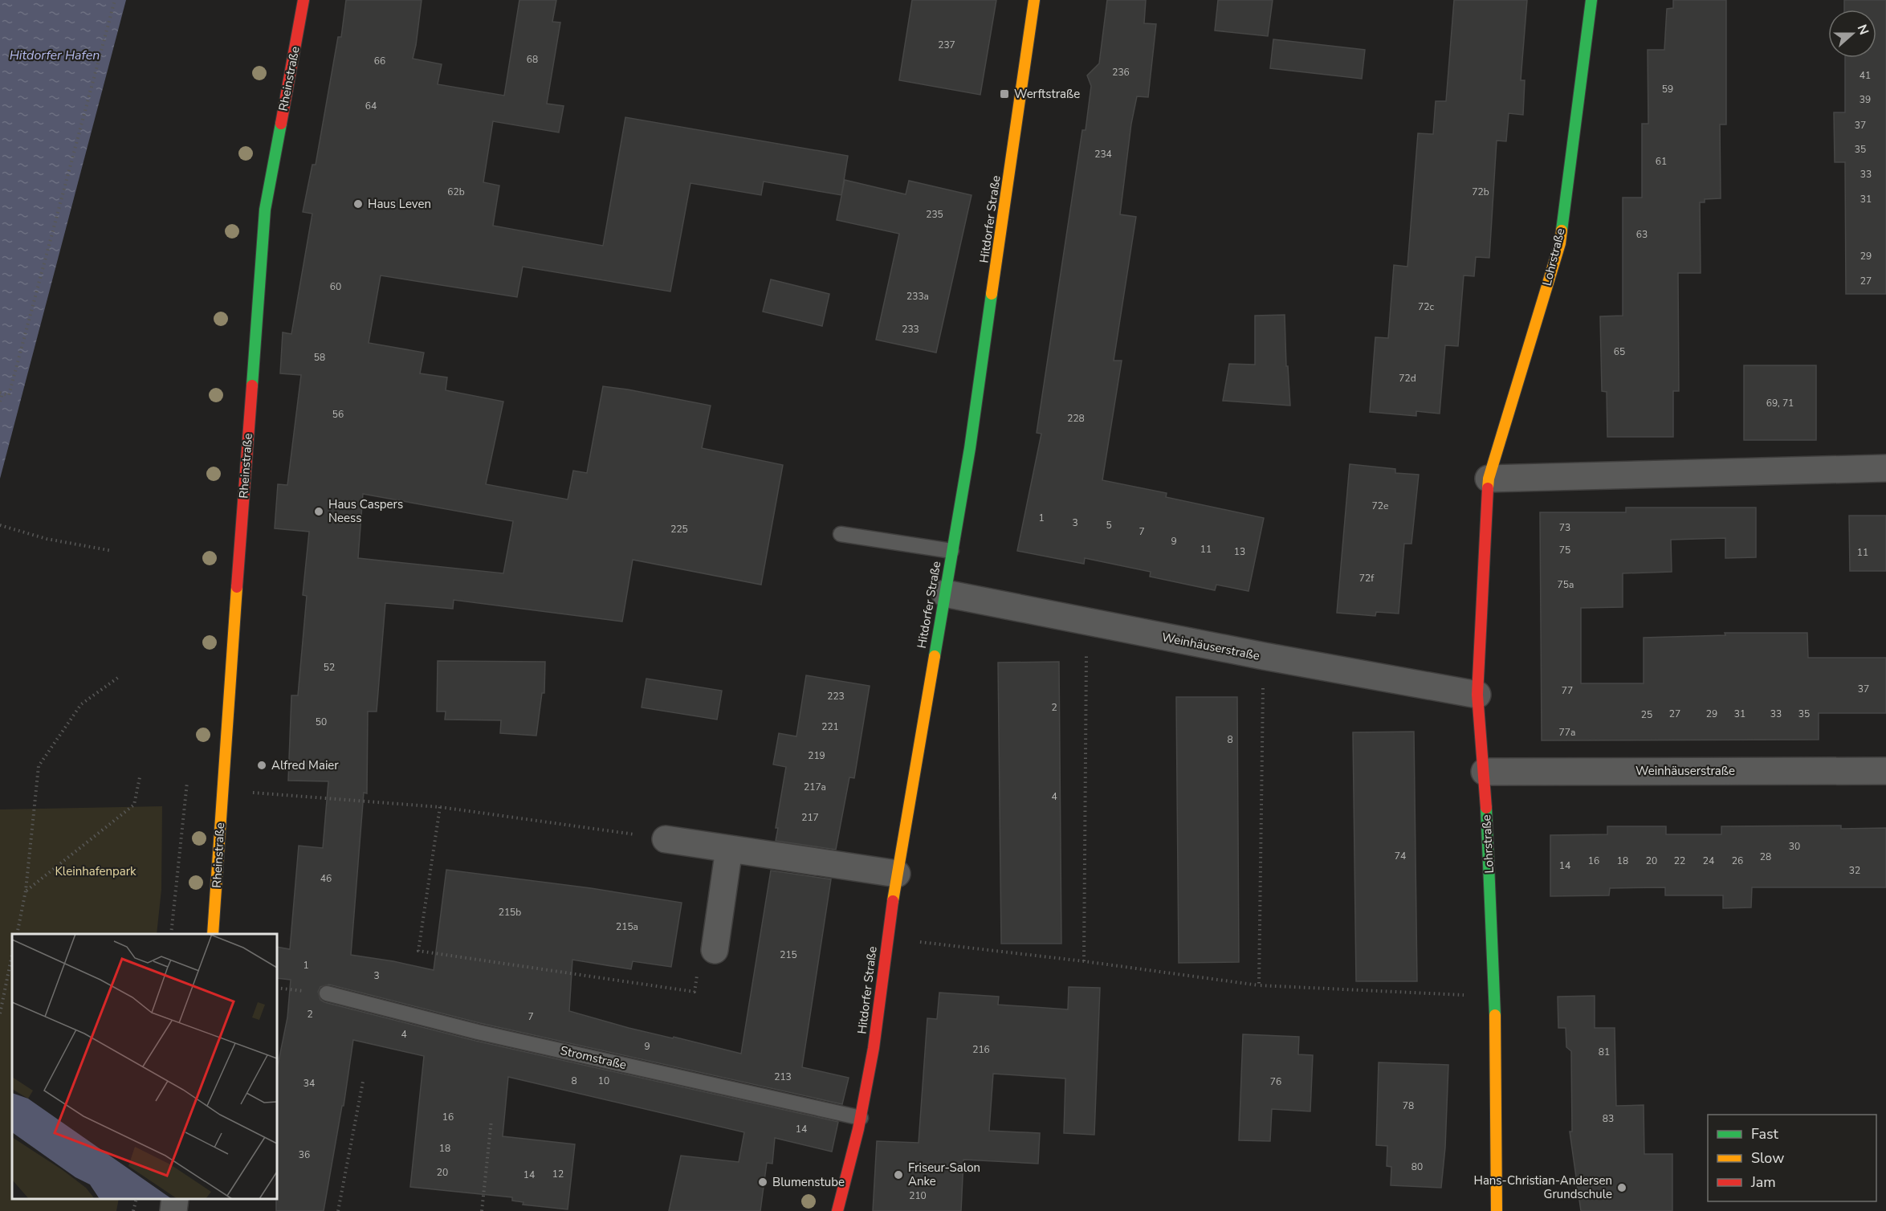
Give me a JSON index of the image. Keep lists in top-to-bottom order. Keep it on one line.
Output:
{"streets":{"street":["Rheinstraße","Hitdorfer Straße","Lohrstraße","Weinhäuserstraße"],"lane":["Stromstraße"]},"crossings":[["Hitdorfer Straße","Weinhäuserstraße"],["Hitdorfer Straße","Stromstraße"],["Lohrstraße","Weinhäuserstraße"]],"water":["Hitdorfer Hafen"],"parks":["Kleinhafenpark"],"places":{"transit":["Werftstraße"],"other":["Haus Leven","Haus Caspers Neess","Alfred Maier","Friseur-Salon Anke","Blumenstube","Hans-Christian-Andersen Grundschule"]},"house_numbers":["237","68","66","236","41","59","39","64","37","35","234","61","33","62b","72b","31","235","63","29","27","60","233a","72c","233","65","58","72d","69, 71","56","228","72e","1","3","5","73","225","7","9","11","75","13","11","72f","75a","52","37","77","223","2","27","29","31","33","35","25","50","221","77a","8","219","217a","4","217","30","74","28","16","18","20","22","24","26","14","32","46","215b","215a","215","1","3","2","7","4","9","216","81","213","8","10","76","34","78","16","83","14","18","36","80","20","12","14","210"],"legend":["Fast","Slow","Jam"],"north":"right"}
